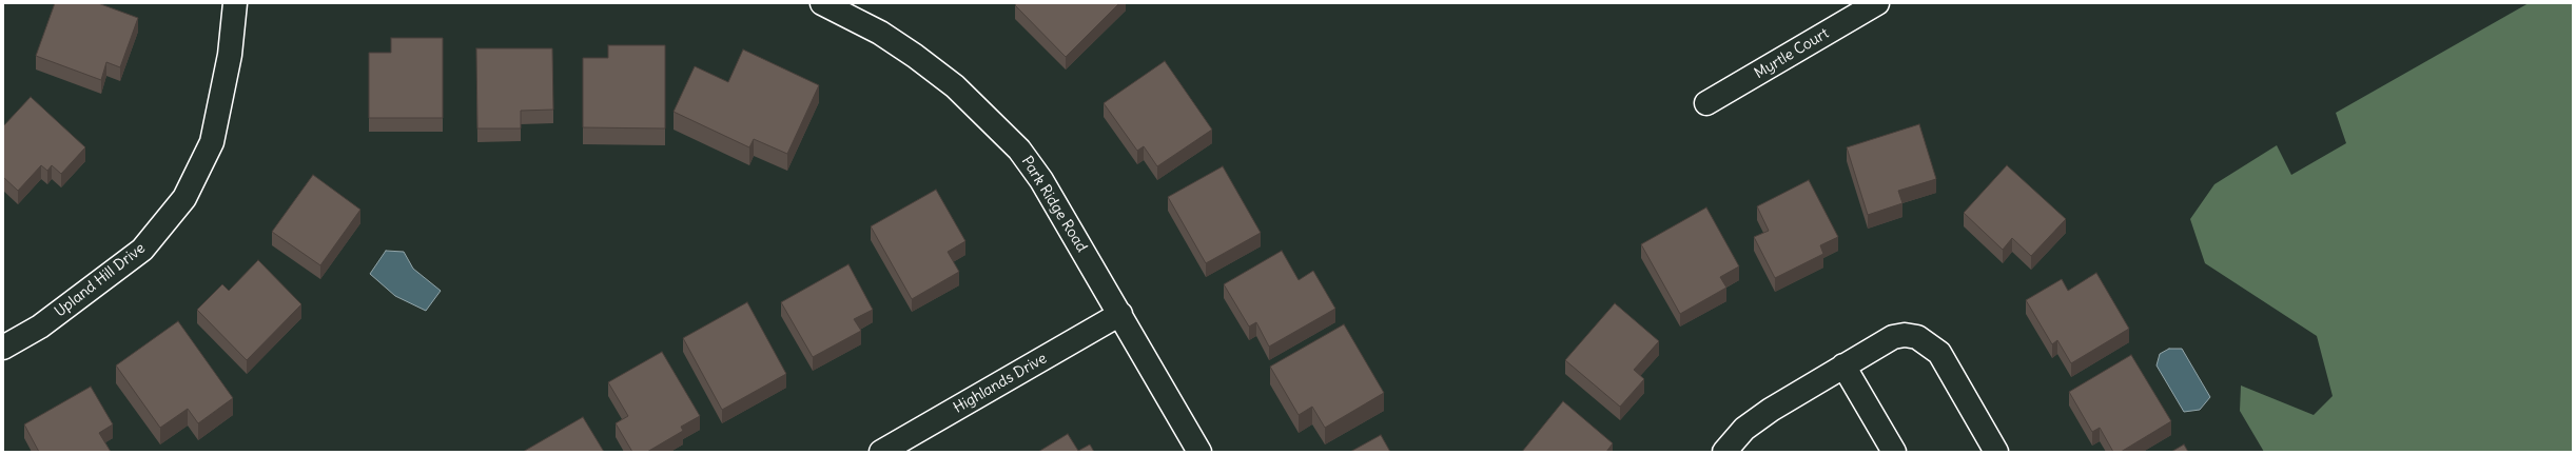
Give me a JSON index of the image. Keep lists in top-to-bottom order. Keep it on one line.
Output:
{"streets":{"street":["Myrtle Court","Park Ridge Road","Upland Hill Drive","Highlands Drive"]},"crossings":[["Park Ridge Road","Highlands Drive"]]}
